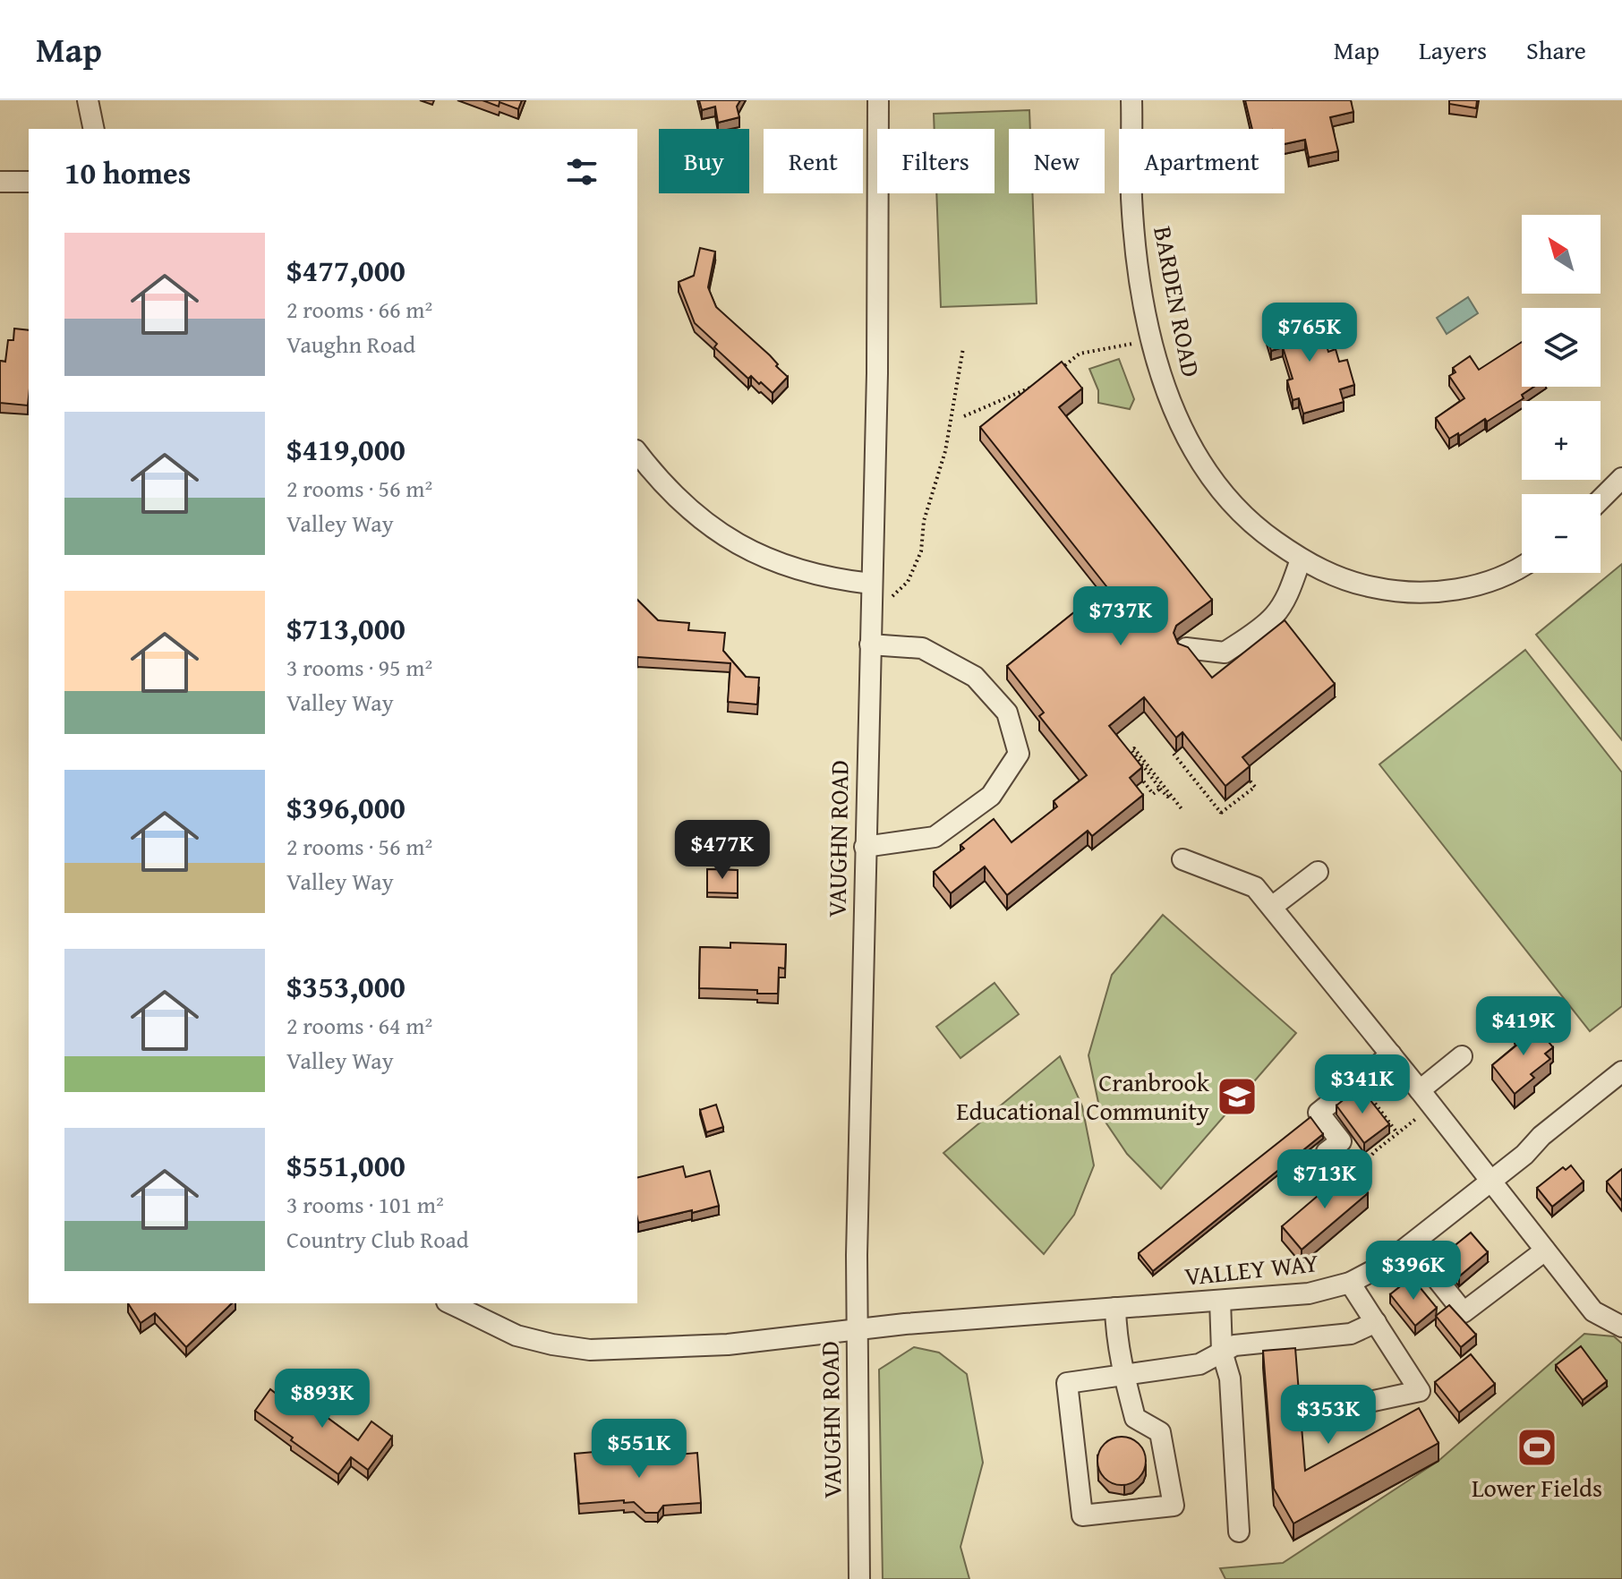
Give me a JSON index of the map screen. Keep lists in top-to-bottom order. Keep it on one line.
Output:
{"streets":{"street":["BARDEN ROAD","VAUGHN ROAD","VALLEY WAY"]},"crossings":[["VAUGHN ROAD","VALLEY WAY"]],"places":{"school or university":["Cranbrook Educational Community"],"sports":["Lower Fields"]},"north":"top left","page":{"header":"Map","nav":["Map","Layers","Share"],"chip":["Buy","Rent","Filters","New","Apartment"],"heading":"10 homes","map_buttons":["+","−"],"list":[{"name":"$477,000","note":"2 rooms · 66 m² · Vaughn Road"},{"name":"$419,000","note":"2 rooms · 56 m² · Valley Way"},{"name":"$713,000","note":"3 rooms · 95 m² · Valley Way"},{"name":"$396,000","note":"2 rooms · 56 m² · Valley Way"},{"name":"$353,000","note":"2 rooms · 64 m² · Valley Way"},{"name":"$551,000","note":"3 rooms · 101 m² · Country Club Road"}],"price":["$765K","$737K","$477K","$419K","$341K","$713K","$396K","$893K","$353K","$551K"]}}
